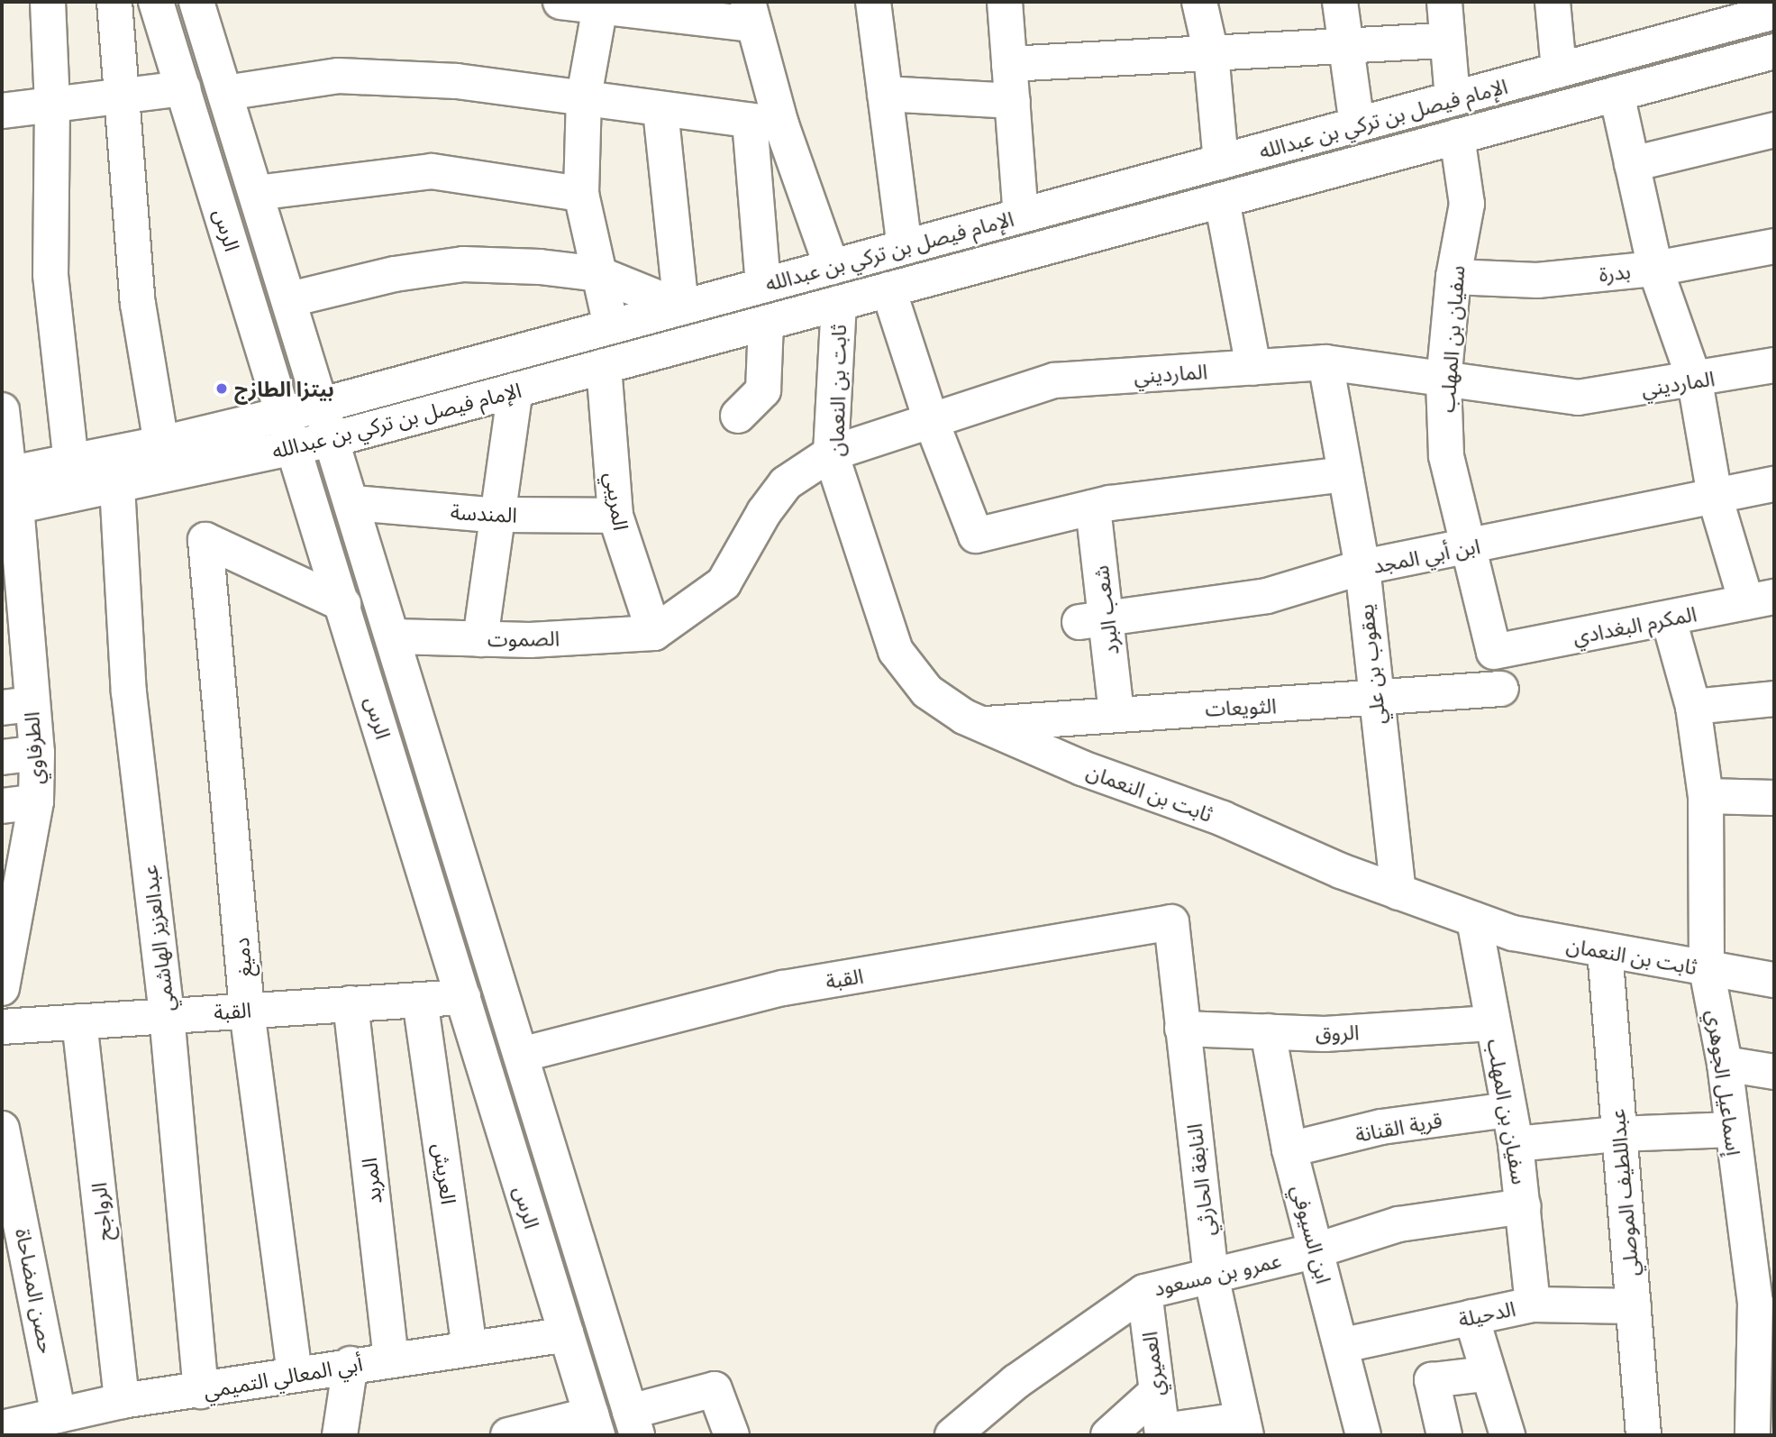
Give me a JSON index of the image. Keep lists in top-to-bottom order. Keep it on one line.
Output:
{"streets":{"street":["الإمام فيصل بن تركي بن عبدالله","الرس","بدرة","سفيان بن المهلب","المارديني","ثابت بن النعمان","المريبي","المندسة","ابن أبي المجد","شعب البرد","المكرم البغدادي","الصموت","يعقوب بن علي","الثويعات","الطرفاوي","عبدالعزيز الهاشمي","دميغ","القبة","الروق","إسماعيل الجوهري","قرية القنانة","العريش","النابغة الحارثي","المربد","عبداللطيف الموصلي","الرواجح","ابن السيوفي","عمرو بن مسعود","حصن المضاحاة","الدحيلة","العميري","أبي المعالي التميمي"]},"crossings":[["الإمام فيصل بن تركي بن عبدالله","الرس"],["الإمام فيصل بن تركي بن عبدالله","سفيان بن المهلب"],["الإمام فيصل بن تركي بن عبدالله","ثابت بن النعمان"],["الإمام فيصل بن تركي بن عبدالله","المريبي"],["الإمام فيصل بن تركي بن عبدالله","الطرفاوي"],["الإمام فيصل بن تركي بن عبدالله","عبدالعزيز الهاشمي"],["الرس","المندسة"],["الرس","الصموت"],["الرس","دميغ"],["الرس","القبة"],["الرس","أبي المعالي التميمي"],["بدرة","سفيان بن المهلب"],["سفيان بن المهلب","المارديني"],["سفيان بن المهلب","ثابت بن النعمان"],["سفيان بن المهلب","ابن أبي المجد"],["سفيان بن المهلب","المكرم البغدادي"],["سفيان بن المهلب","الروق"],["سفيان بن المهلب","قرية القنانة"],["سفيان بن المهلب","عمرو بن مسعود"],["سفيان بن المهلب","الدحيلة"],["المارديني","ثابت بن النعمان"],["المارديني","المريبي"],["المارديني","الصموت"],["المارديني","يعقوب بن علي"],["ثابت بن النعمان","يعقوب بن علي"],["ثابت بن النعمان","الثويعات"],["ثابت بن النعمان","إسماعيل الجوهري"],["ثابت بن النعمان","عبداللطيف الموصلي"],["المريبي","المندسة"],["المريبي","الصموت"],["ابن أبي المجد","شعب البرد"],["ابن أبي المجد","يعقوب بن علي"],["شعب البرد","الثويعات"],["المكرم البغدادي","إسماعيل الجوهري"],["يعقوب بن علي","الثويعات"],["عبدالعزيز الهاشمي","القبة"],["عبدالعزيز الهاشمي","أبي المعالي التميمي"],["دميغ","القبة"],["دميغ","أبي المعالي التميمي"],["القبة","العريش"],["القبة","النابغة الحارثي"],["القبة","المربد"],["القبة","الرواجح"],["الروق","النابغة الحارثي"],["الروق","ابن السيوفي"],["قرية القنانة","ابن السيوفي"],["العريش","أبي المعالي التميمي"],["النابغة الحارثي","عمرو بن مسعود"],["المربد","أبي المعالي التميمي"],["عبداللطيف الموصلي","الدحيلة"],["الرواجح","أبي المعالي التميمي"],["ابن السيوفي","عمرو بن مسعود"],["ابن السيوفي","الدحيلة"],["عمرو بن مسعود","العميري"],["حصن المضاحاة","أبي المعالي التميمي"]],"places":["بيتزا الطازج"]}
